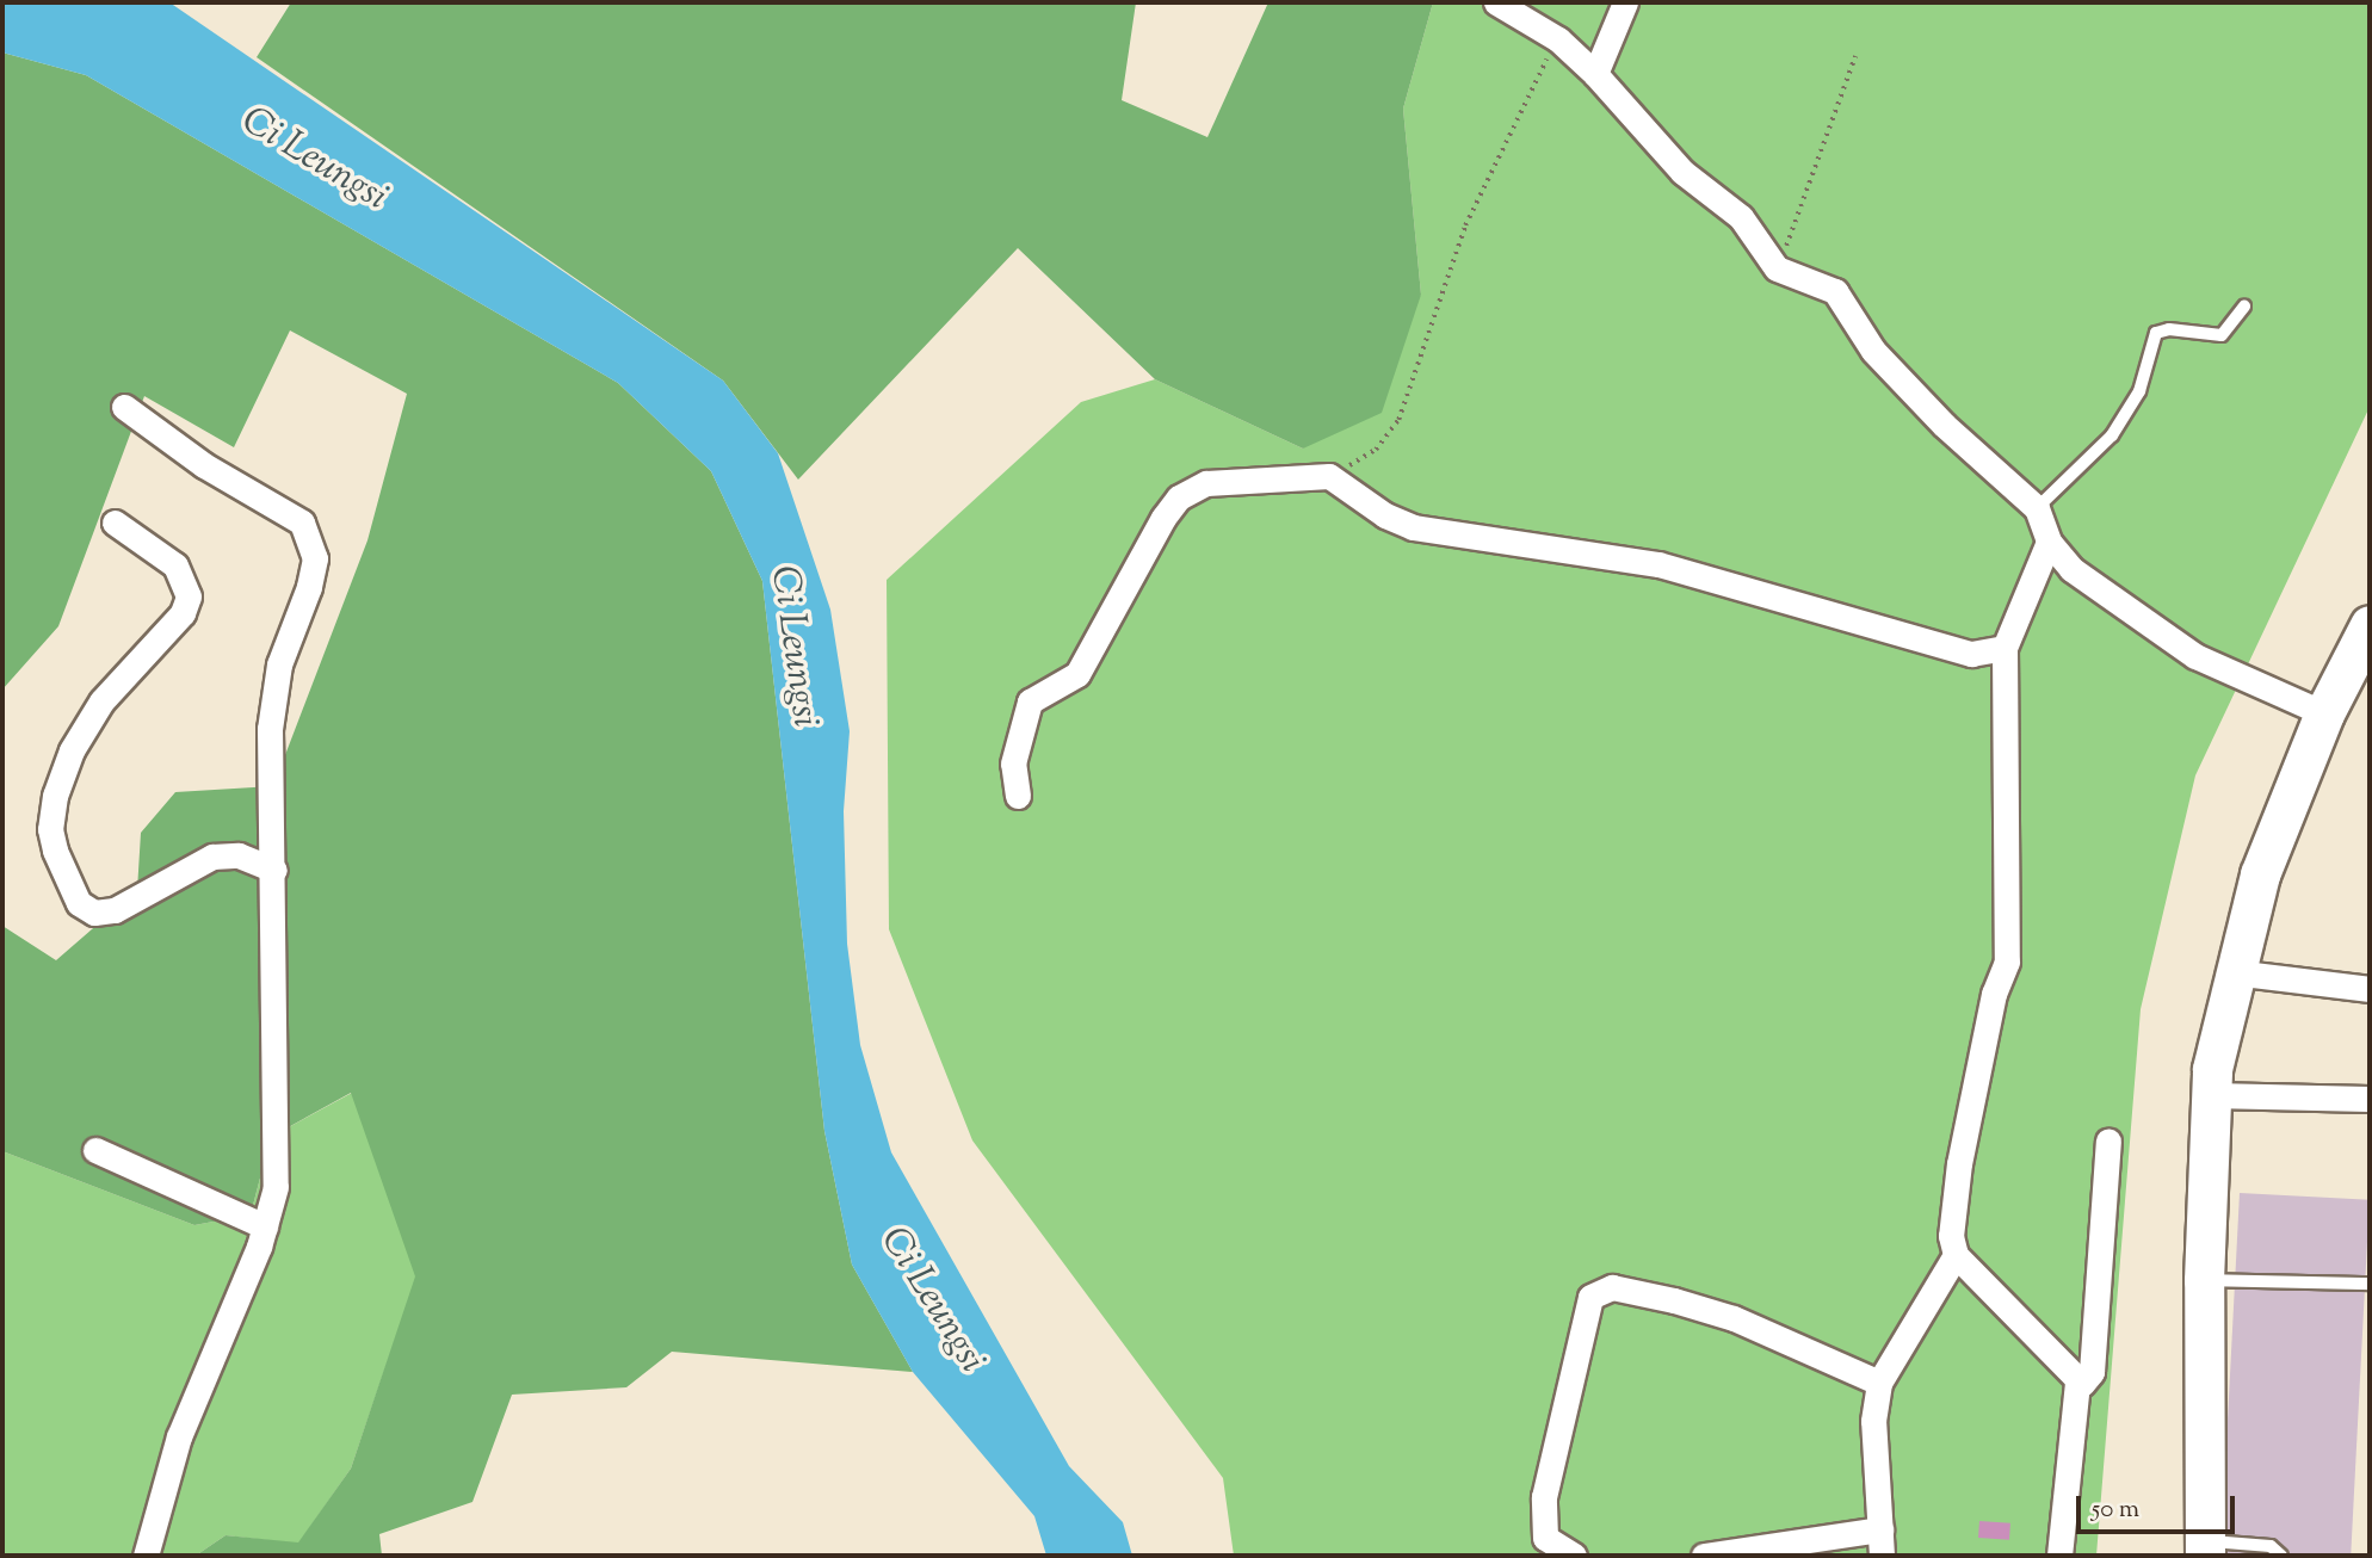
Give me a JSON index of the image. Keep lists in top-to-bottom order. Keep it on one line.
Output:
{"water":["Ci Leungsi"],"scale_bar":"50 m"}
